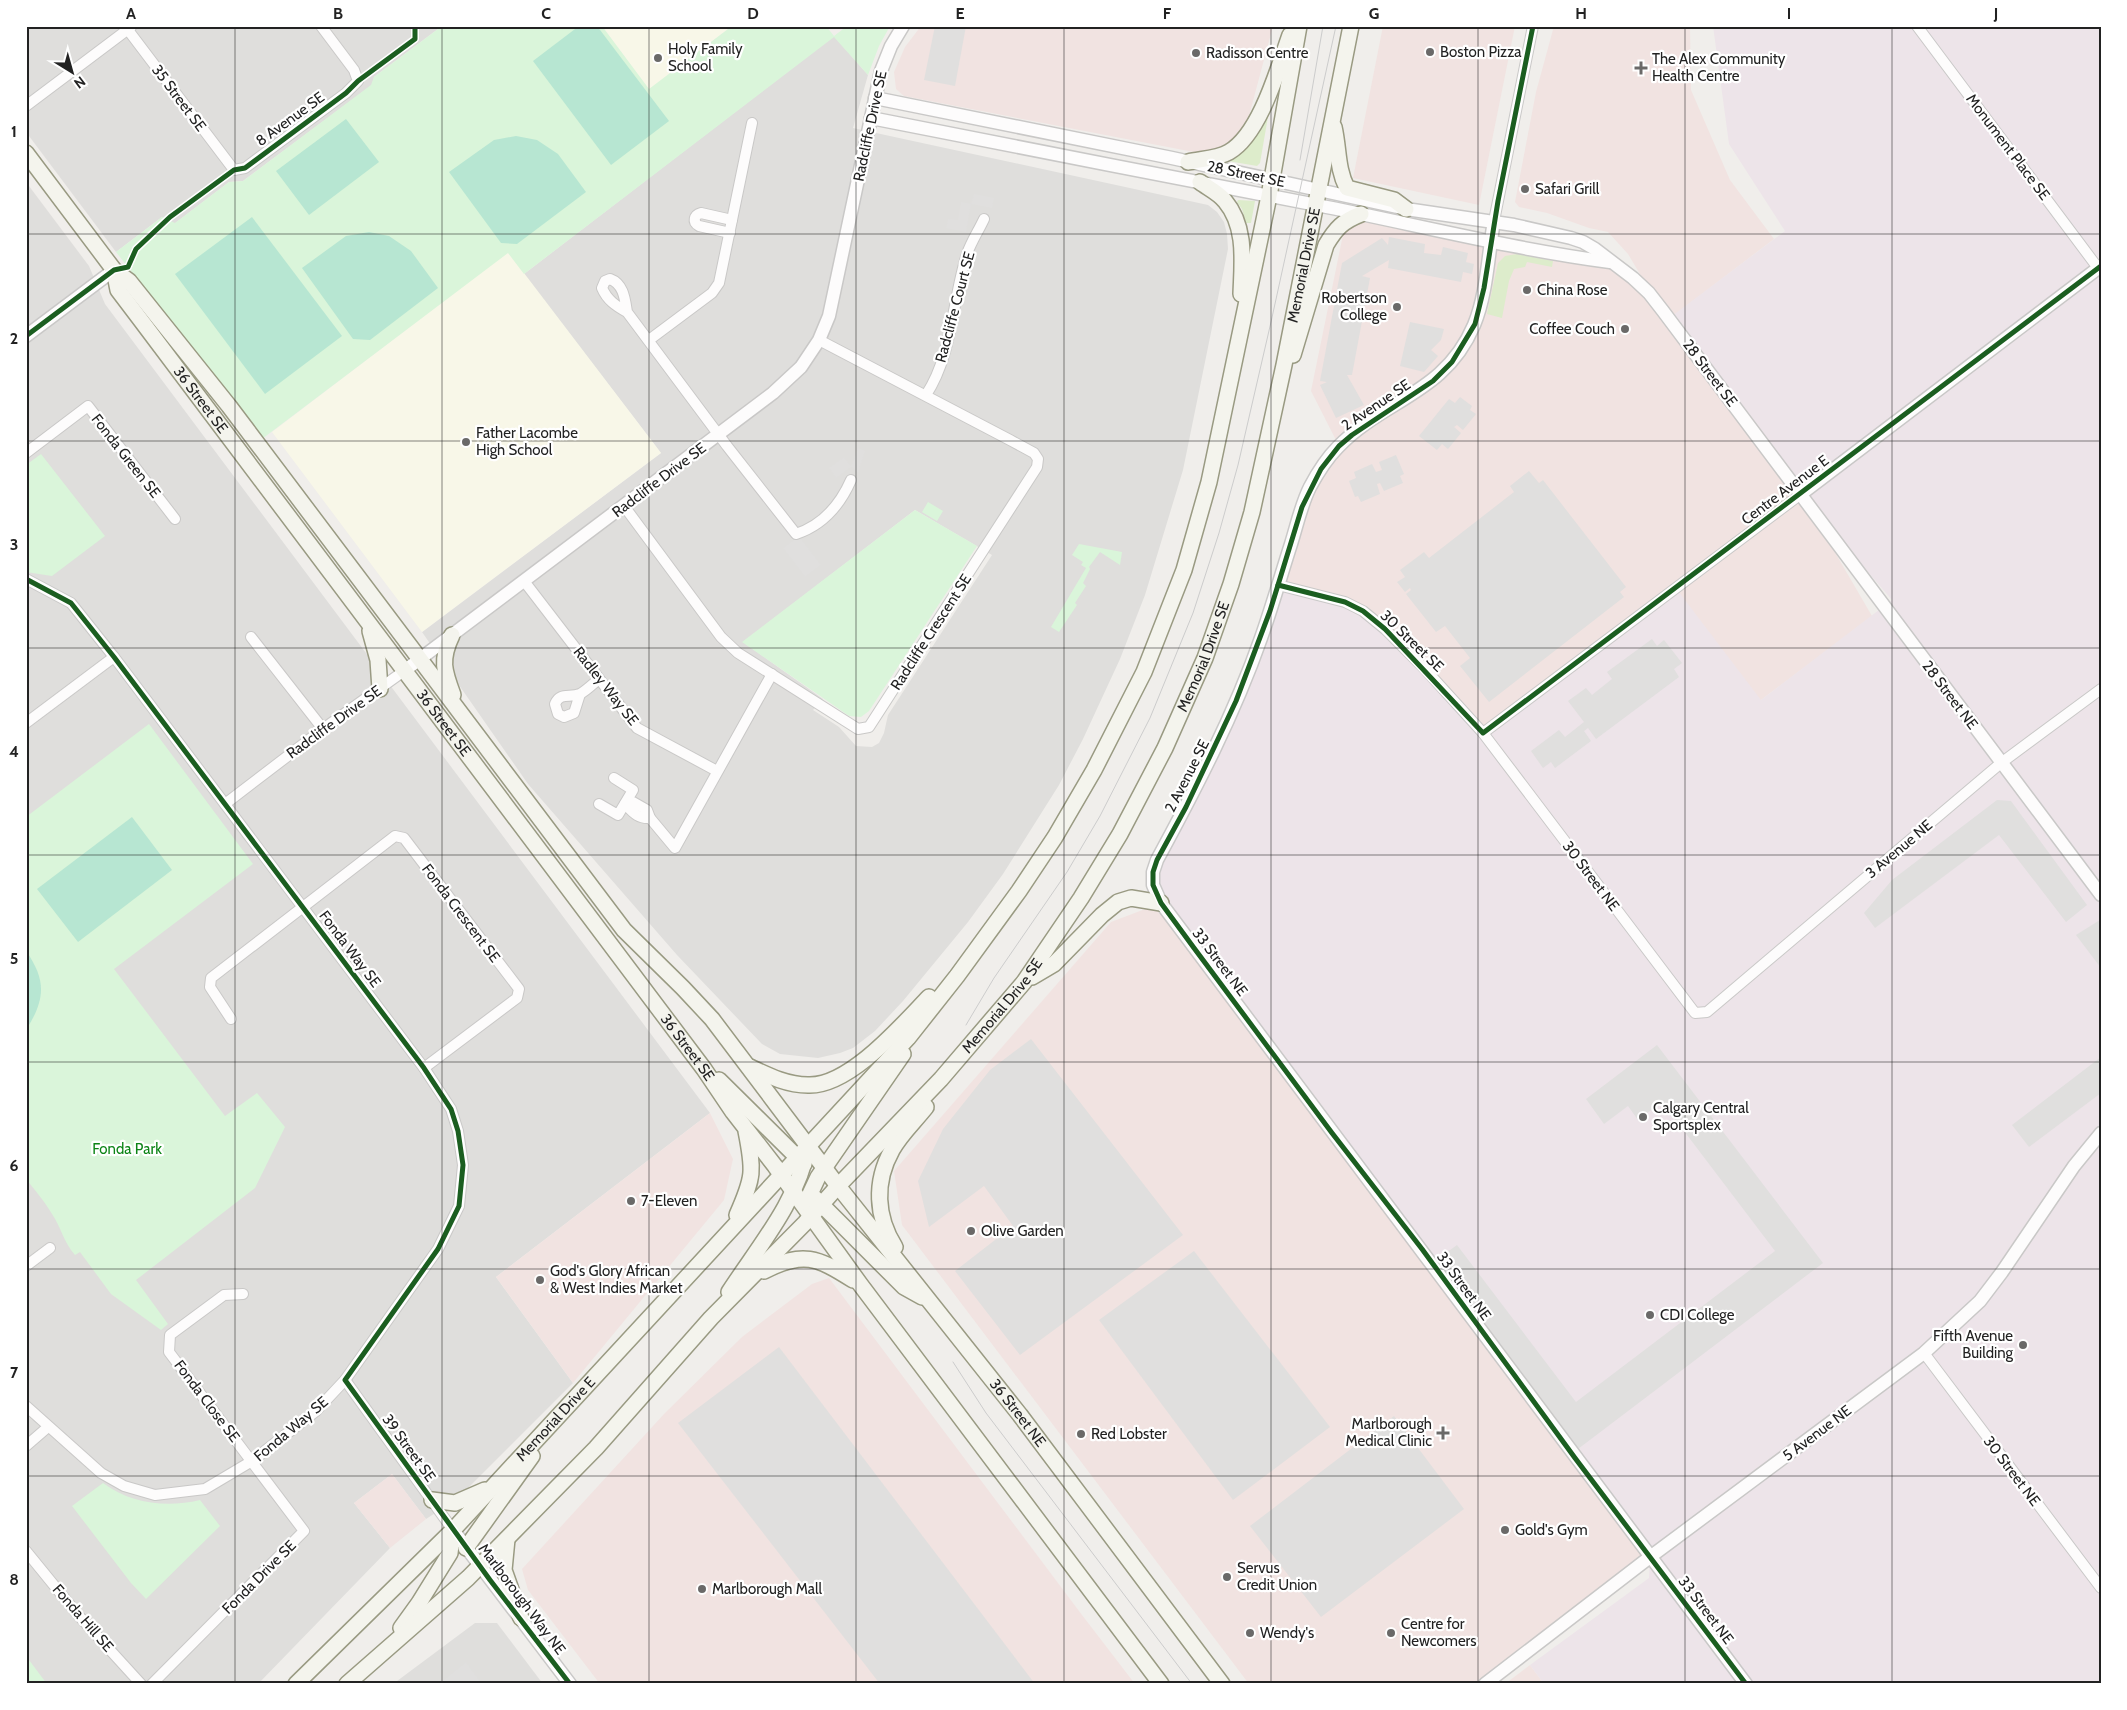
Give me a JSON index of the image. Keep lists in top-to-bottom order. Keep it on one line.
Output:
{"streets":{"main road":["Memorial Drive SE","36 Street SE","36 Street NE","Memorial Drive E"],"street":["35 Street SE","8 Avenue SE","Radcliffe Drive SE","Monument Place SE","28 Street SE","Radcliffe Court SE","2 Avenue SE","Fonda Green SE","Centre Avenue E","Radcliffe Crescent SE","30 Street SE","Radley Way SE","28 Street NE","3 Avenue NE","30 Street NE","Fonda Crescent SE","Fonda Way SE","33 Street NE","Fonda Close SE","5 Avenue NE","39 Street SE","Fonda Drive SE","Marlborough Way NE","Fonda Hill SE"]},"crossings":[["35 Street SE","8 Avenue SE"],["Radcliffe Drive SE","28 Street SE"],["Radcliffe Drive SE","36 Street SE"],["Radcliffe Drive SE","Radcliffe Crescent SE"],["Radcliffe Drive SE","Radley Way SE"],["Radcliffe Drive SE","Fonda Way SE"],["Monument Place SE","Centre Avenue E"],["28 Street SE","Memorial Drive SE"],["28 Street SE","2 Avenue SE"],["28 Street SE","Centre Avenue E"],["28 Street SE","28 Street NE"],["Memorial Drive SE","36 Street NE"],["Radcliffe Court SE","Radcliffe Crescent SE"],["36 Street SE","Memorial Drive E"],["2 Avenue SE","30 Street SE"],["2 Avenue SE","33 Street NE"],["Centre Avenue E","30 Street SE"],["Centre Avenue E","28 Street NE"],["Centre Avenue E","30 Street NE"],["30 Street SE","30 Street NE"],["28 Street NE","3 Avenue NE"],["3 Avenue NE","30 Street NE"],["30 Street NE","5 Avenue NE"],["Fonda Crescent SE","Fonda Way SE"],["Fonda Way SE","Fonda Close SE"],["Fonda Way SE","39 Street SE"],["Fonda Way SE","Fonda Drive SE"],["33 Street NE","5 Avenue NE"],["Fonda Close SE","Fonda Drive SE"],["Memorial Drive E","39 Street SE"],["Memorial Drive E","Marlborough Way NE"],["39 Street SE","Marlborough Way NE"]],"parks":["Fonda Park"],"places":{"other":["Boston Pizza","Radisson Centre","Holy Family School","Safari Grill","China Rose","Robertson College","Coffee Couch","Father Lacombe High School","Calgary Central Sportsplex","7-Eleven","Olive Garden","God's Glory African & West Indies Market","CDI College","Fifth Avenue Building","Red Lobster","Gold's Gym","Servus Credit Union","Marlborough Mall","Wendy's","Centre for Newcomers"],"health":["The Alex Community Health Centre","Marlborough Medical Clinic"]},"north":"bottom right","grid":{"columns":["A","B","C","D","E","F","G","H","I","J"],"rows":["1","2","3","4","5","6","7","8"]}}
